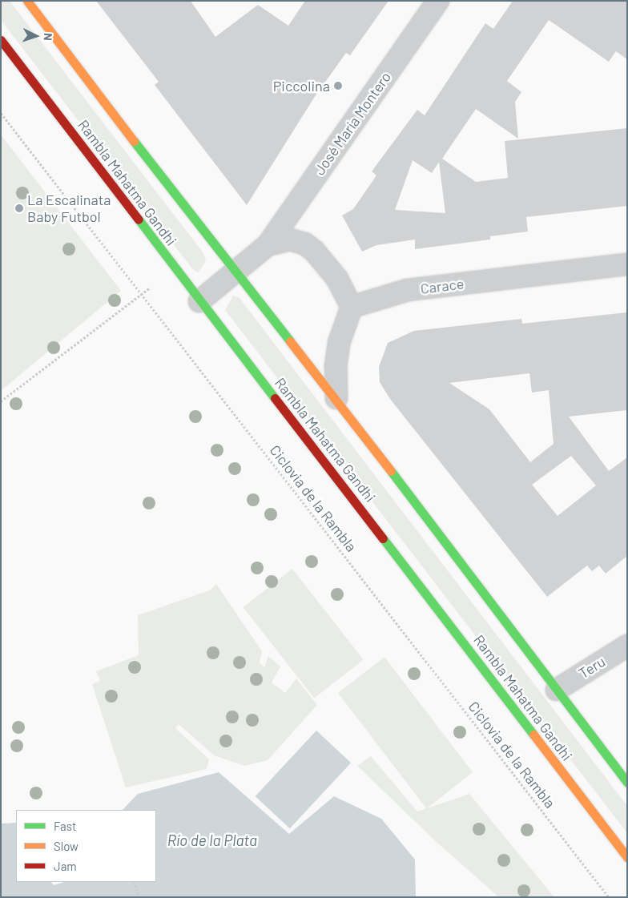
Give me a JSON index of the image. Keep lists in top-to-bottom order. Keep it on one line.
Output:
{"streets":{"main road":["Rambla Mahatma Gandhi"],"street":["José María Montero","Carace","Teru"],"path":["Ciclovia de la Rambla"]},"crossings":[["José María Montero","Rambla Mahatma Gandhi"],["José María Montero","Carace"],["Rambla Mahatma Gandhi","Teru"]],"water":["Río de la Plata"],"places":["Piccolina","La Escalinata Baby Futbol"],"legend":["Fast","Slow","Jam"],"north":"right"}
